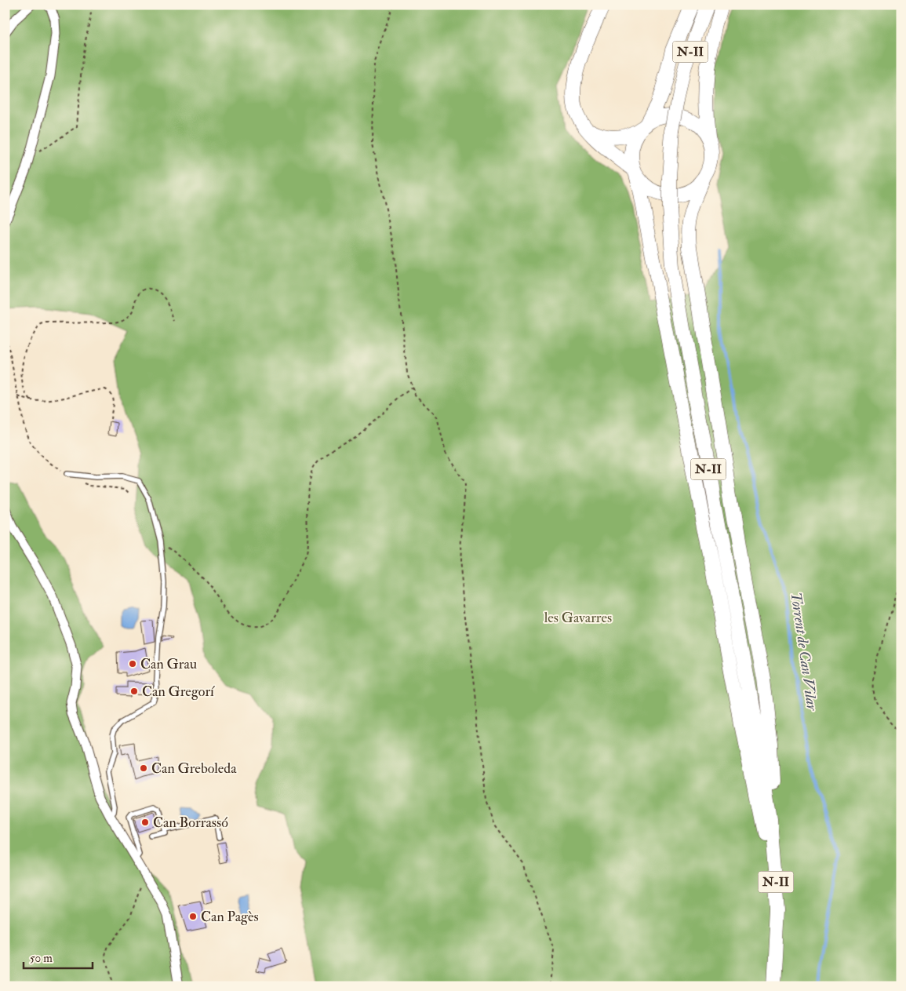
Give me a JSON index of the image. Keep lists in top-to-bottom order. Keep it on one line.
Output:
{"streets":{"highway":["N-II"]},"water":["Torrent de Can Vilar"],"parks":["les Gavarres"],"places":["Can Grau","Can Gregorí","Can Greboleda","Can Borrassó","Can Pagès"],"scale_bar":"50 m"}
